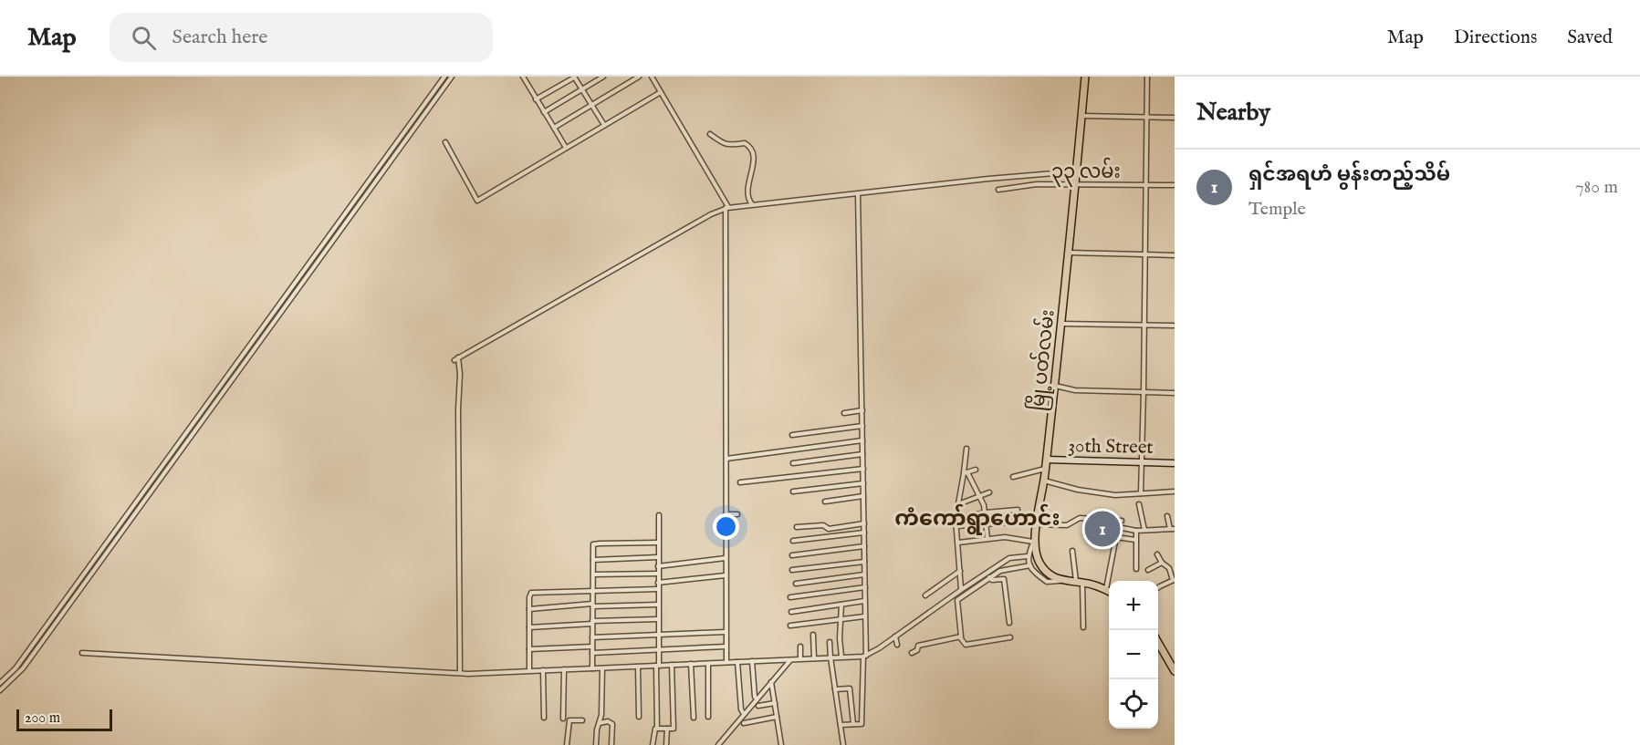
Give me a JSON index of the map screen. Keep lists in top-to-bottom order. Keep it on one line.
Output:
{"streets":{"main road":["မြို့ပတ်လမ်း","30th Street"],"street":["၃၃ လမ်း"]},"crossings":[["၃၃ လမ်း","မြို့ပတ်လမ်း"],["မြို့ပတ်လမ်း","30th Street"]],"districts":["ကံကော်ရွာဟောင်း"],"scale_bar":"200 m","page":{"header":"Map","search":"Search here","nav":["Map","Directions","Saved"],"heading":"Nearby","list":[{"mark":"1","name":"ရှင်အရဟံ မွန်းတည့်သိမ်","note":"Temple","value":"780 m"}],"pins":"1","map_buttons":["+","−"],"scale":"200 m"}}
